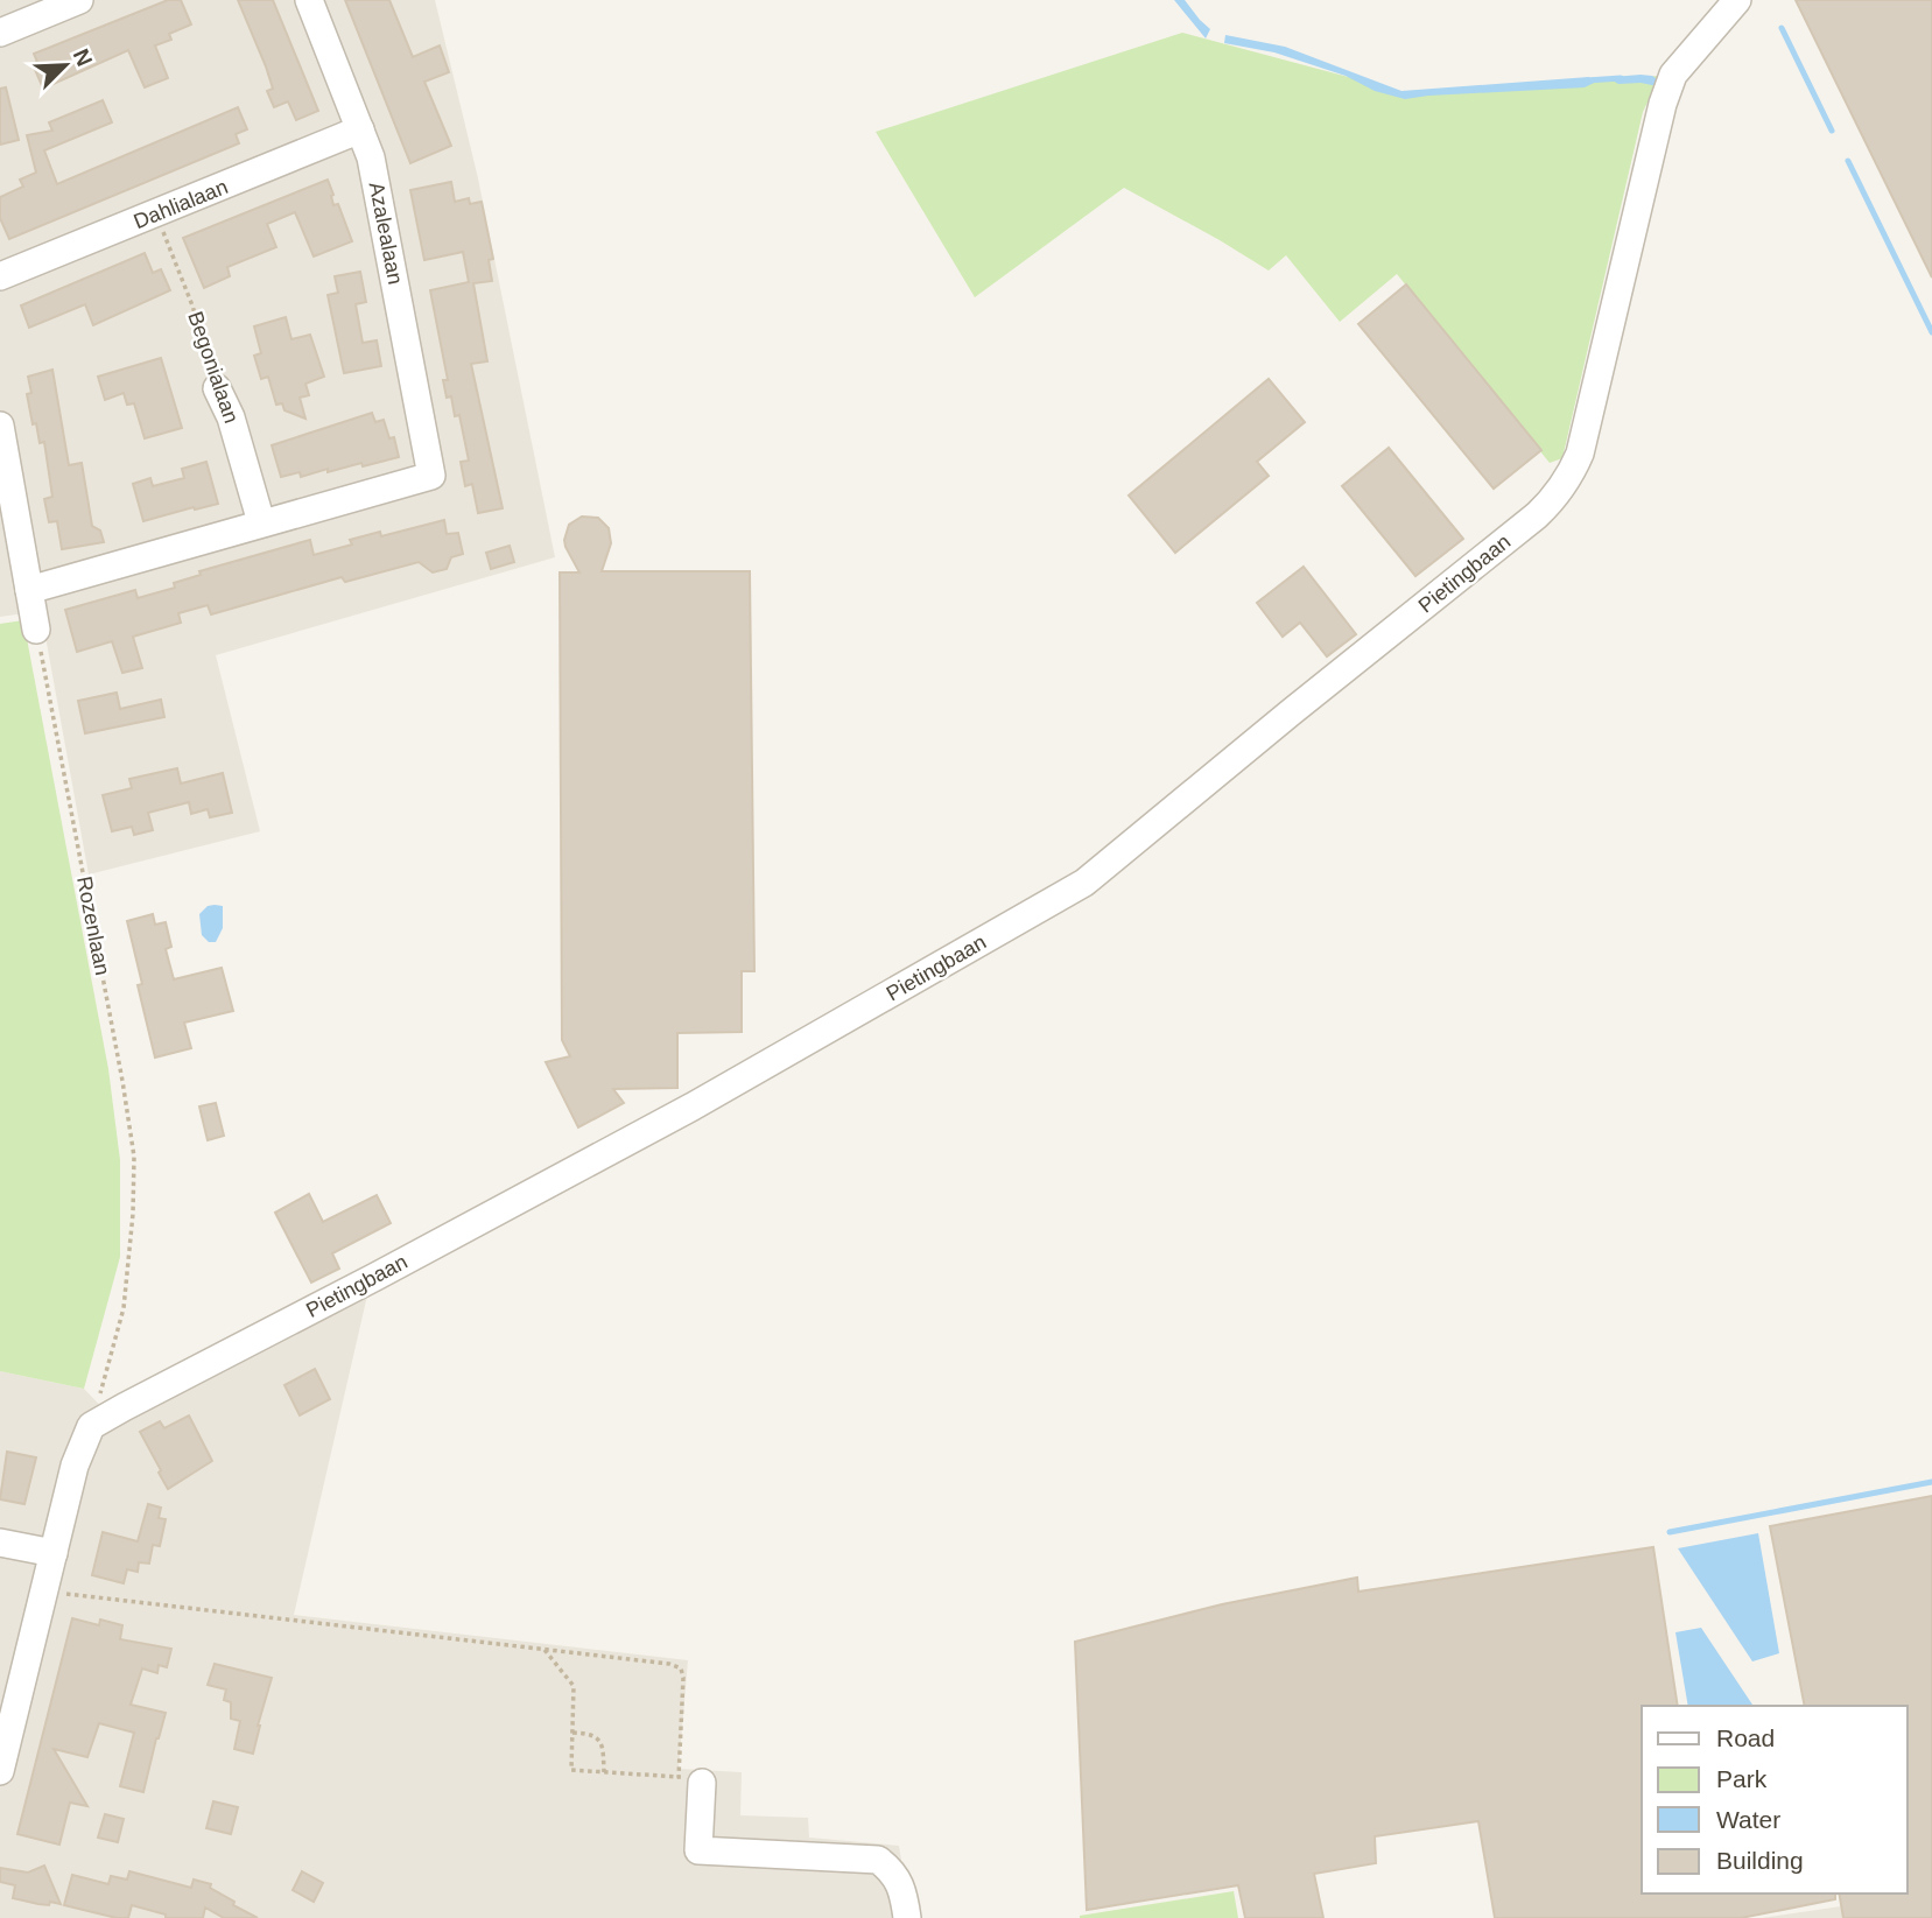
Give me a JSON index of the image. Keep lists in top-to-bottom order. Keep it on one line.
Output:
{"streets":{"street":["Dahlialaan","Azalealaan","Begonialaan","Pietingbaan"],"path":["Rozenlaan"]},"crossings":[["Dahlialaan","Azalealaan"],["Dahlialaan","Begonialaan"],["Azalealaan","Begonialaan"],["Pietingbaan","Rozenlaan"]],"legend":["Road","Park","Water","Building"],"north":"top right"}
